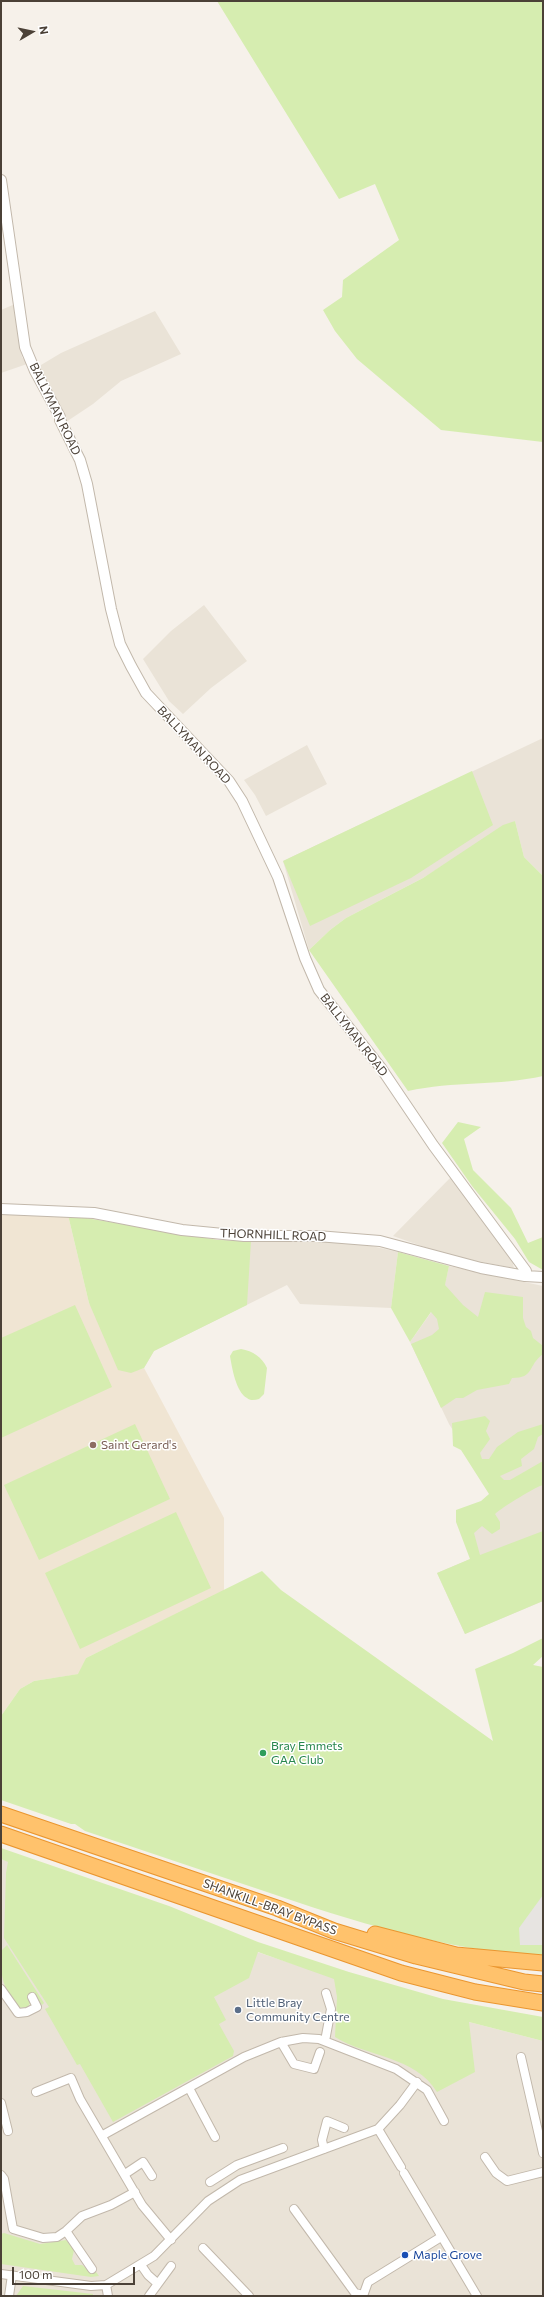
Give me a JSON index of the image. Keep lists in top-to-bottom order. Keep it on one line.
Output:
{"streets":{"highway":["SHANKILL-BRAY BYPASS"],"street":["BALLYMAN ROAD","THORNHILL ROAD"]},"crossings":[["BALLYMAN ROAD","THORNHILL ROAD"]],"places":["Saint Gerard's","Bray Emmets GAA Club","Little Bray Community Centre","Maple Grove"],"scale_bar":"100 m","north":"right"}
